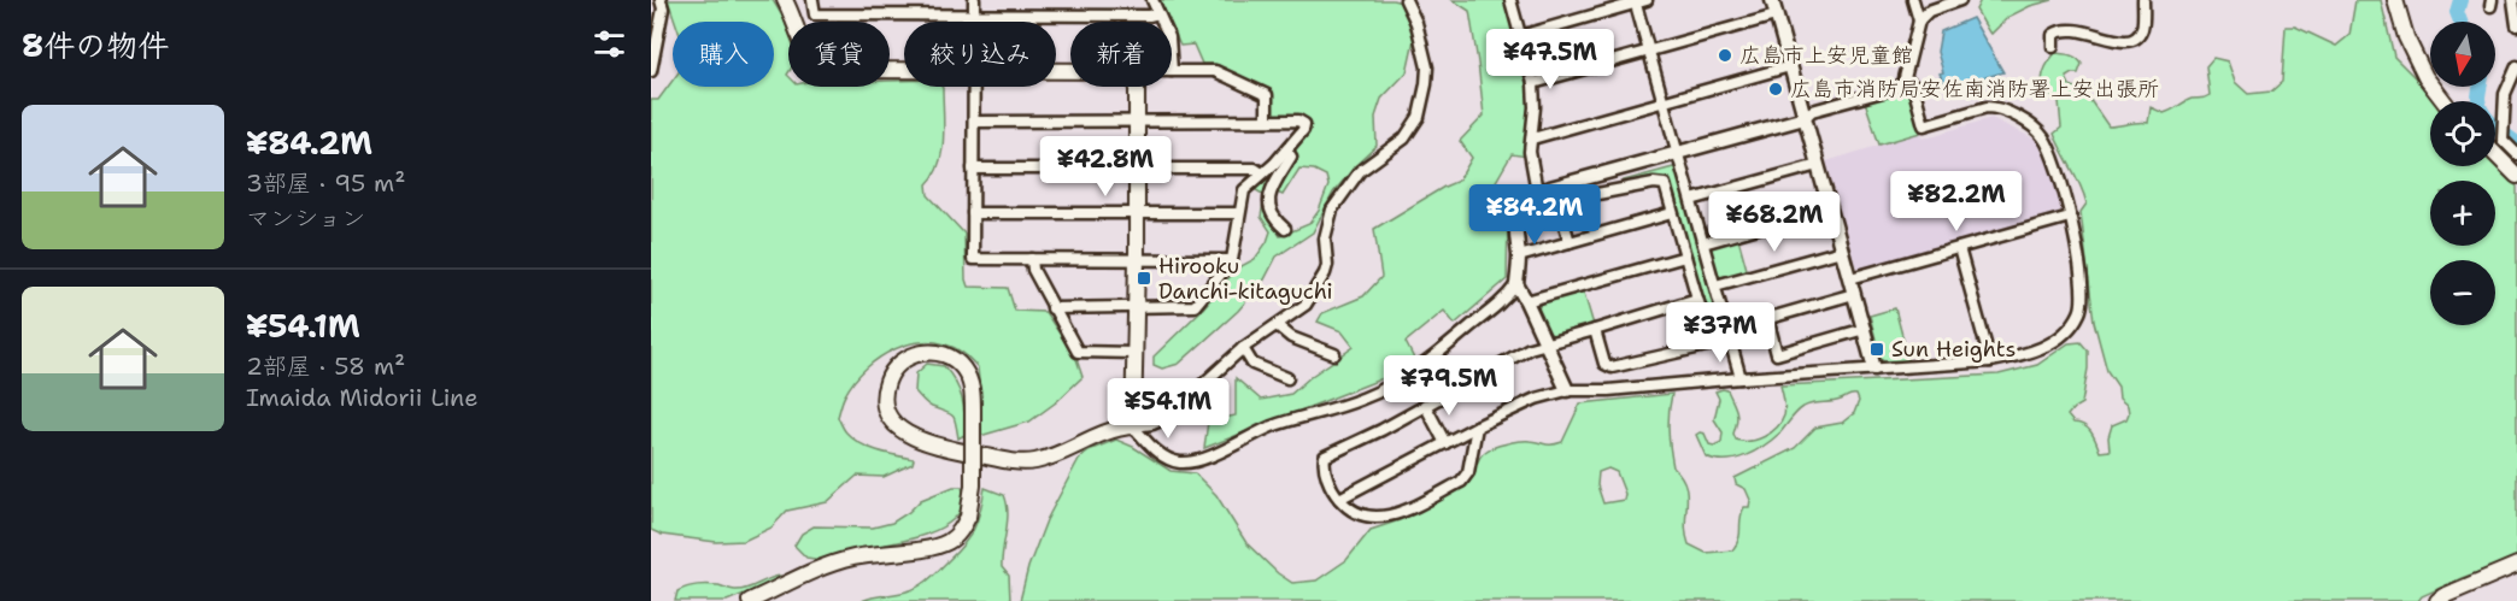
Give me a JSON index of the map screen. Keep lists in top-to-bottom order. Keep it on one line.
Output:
{"places":{"other":["広島市上安児童館","広島市消防局安佐南消防署上安出張所"],"transit":["Hirooku Danchi-kitaguchi","Sun Heights"]},"north":"bottom","page":{"heading":"8件の物件","map_buttons":["+","−"],"chip":["購入","賃貸","絞り込み","新着"],"price":["¥47.5M","¥42.8M","¥82.2M","¥84.2M","¥68.2M","¥37M","¥79.5M","¥54.1M"],"list":[{"name":"¥84.2M","note":"3部屋 · 95 m² · マンション"},{"name":"¥54.1M","note":"2部屋 · 58 m² · Imaida Midorii Line"}]}}
